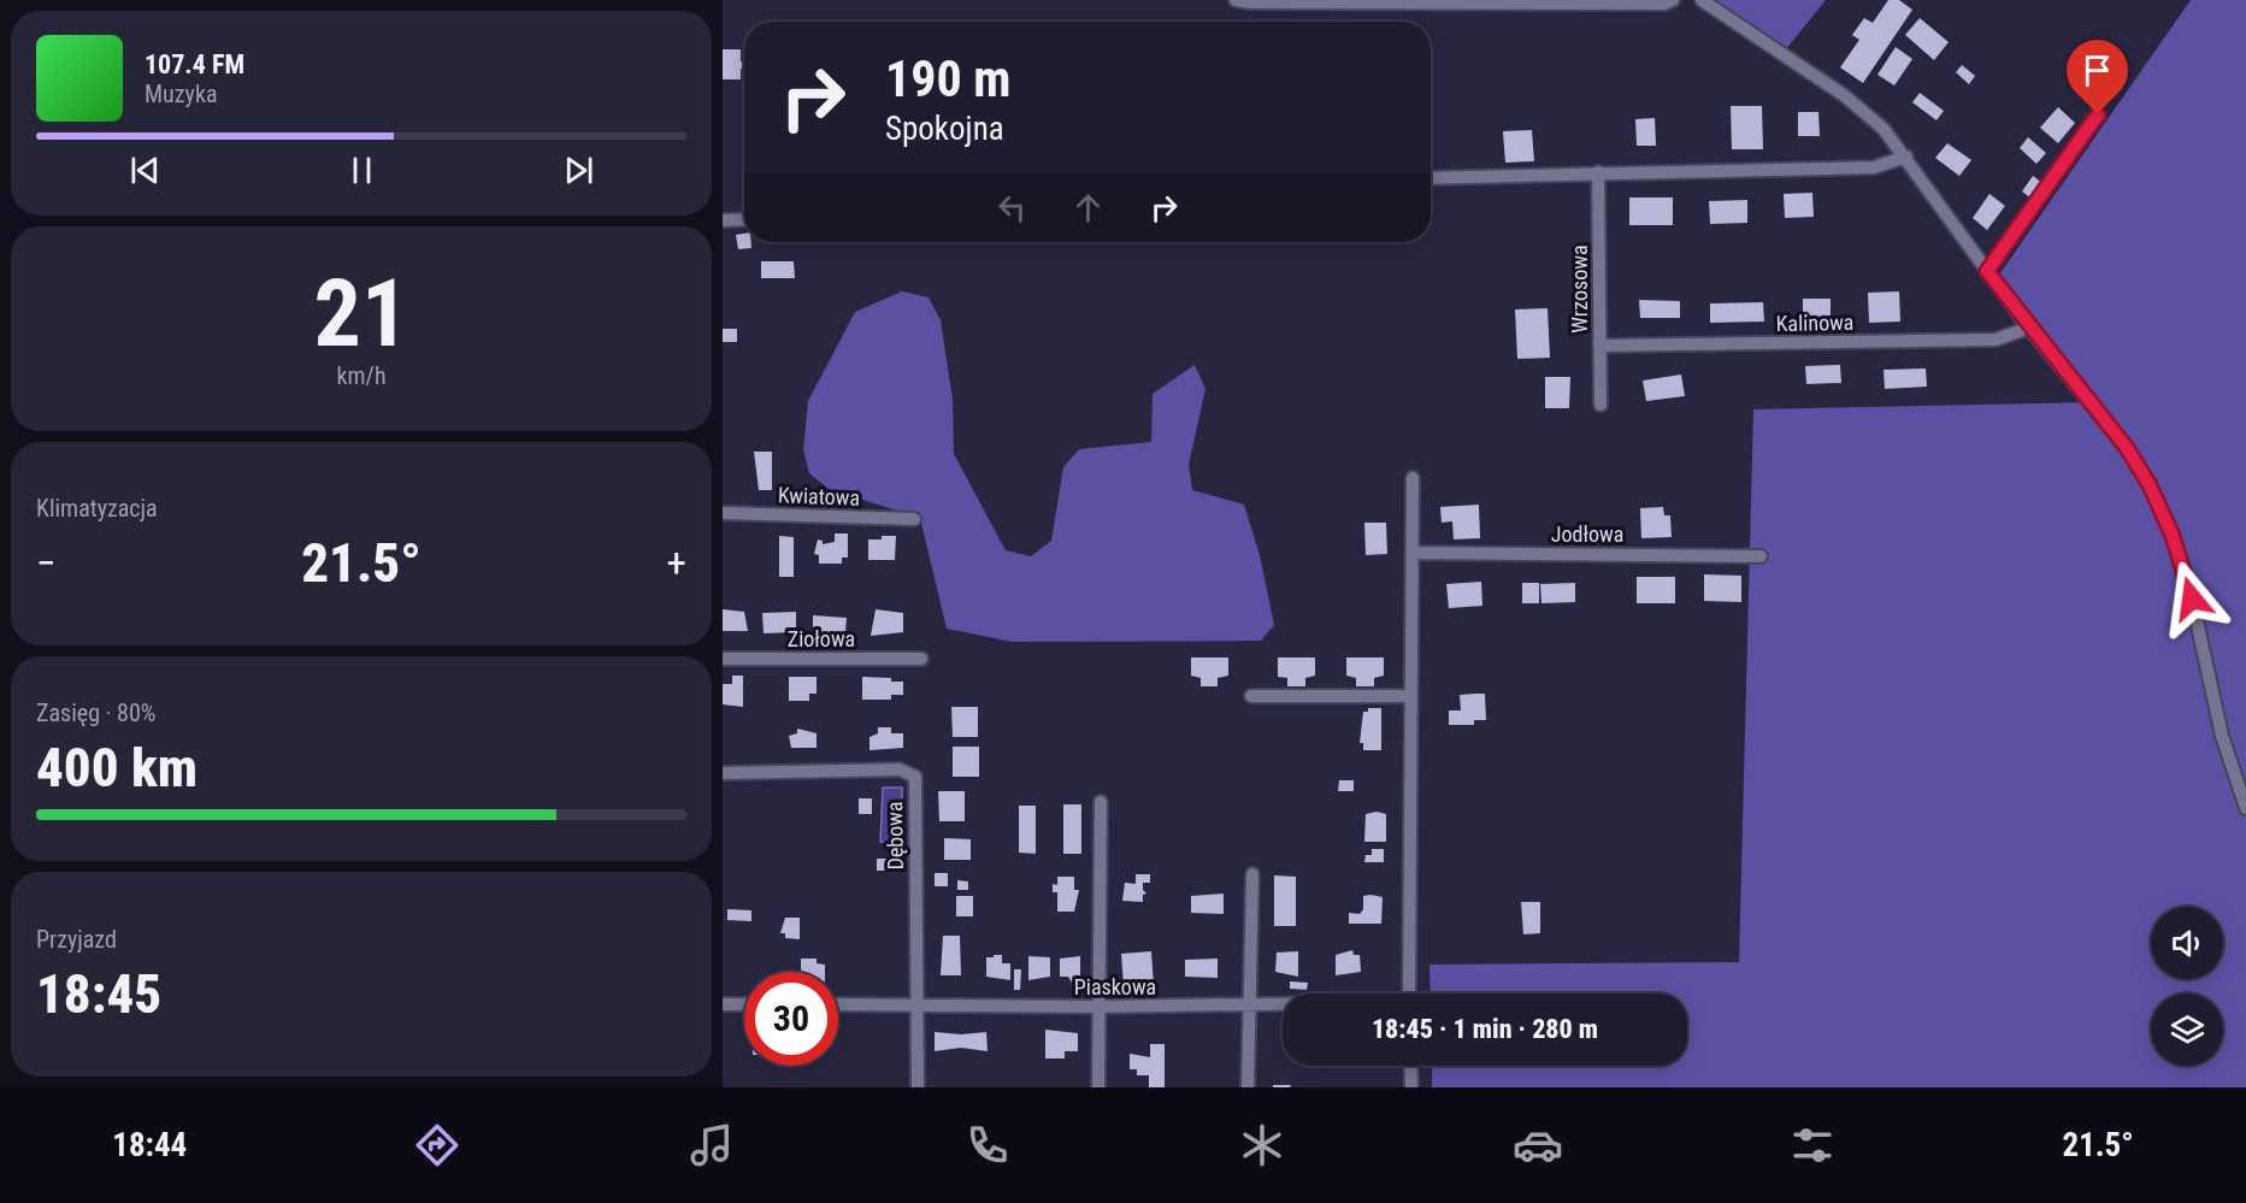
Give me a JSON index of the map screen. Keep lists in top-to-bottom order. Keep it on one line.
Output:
{"streets":{"street":["Wrzosowa","Kalinowa","Kwiatowa","Jodłowa","Ziołowa","Dębowa","Piaskowa"]},"crossings":[["Wrzosowa","Kalinowa"],["Jodłowa","Piaskowa"],["Dębowa","Piaskowa"]],"page":{"turn":["190 m","Spokojna"],"song":["107.4 FM","Muzyka"],"tile":[["21","km/h"],"Klimatyzacja",["Zasięg · 80%","400 km"],["Przyjazd","18:45"]],"heat":["−","21.5°","+"],"limit":"30","trip":"18:45 · 1 min · 280 m","tabs":["18:44","21.5°"]}}
